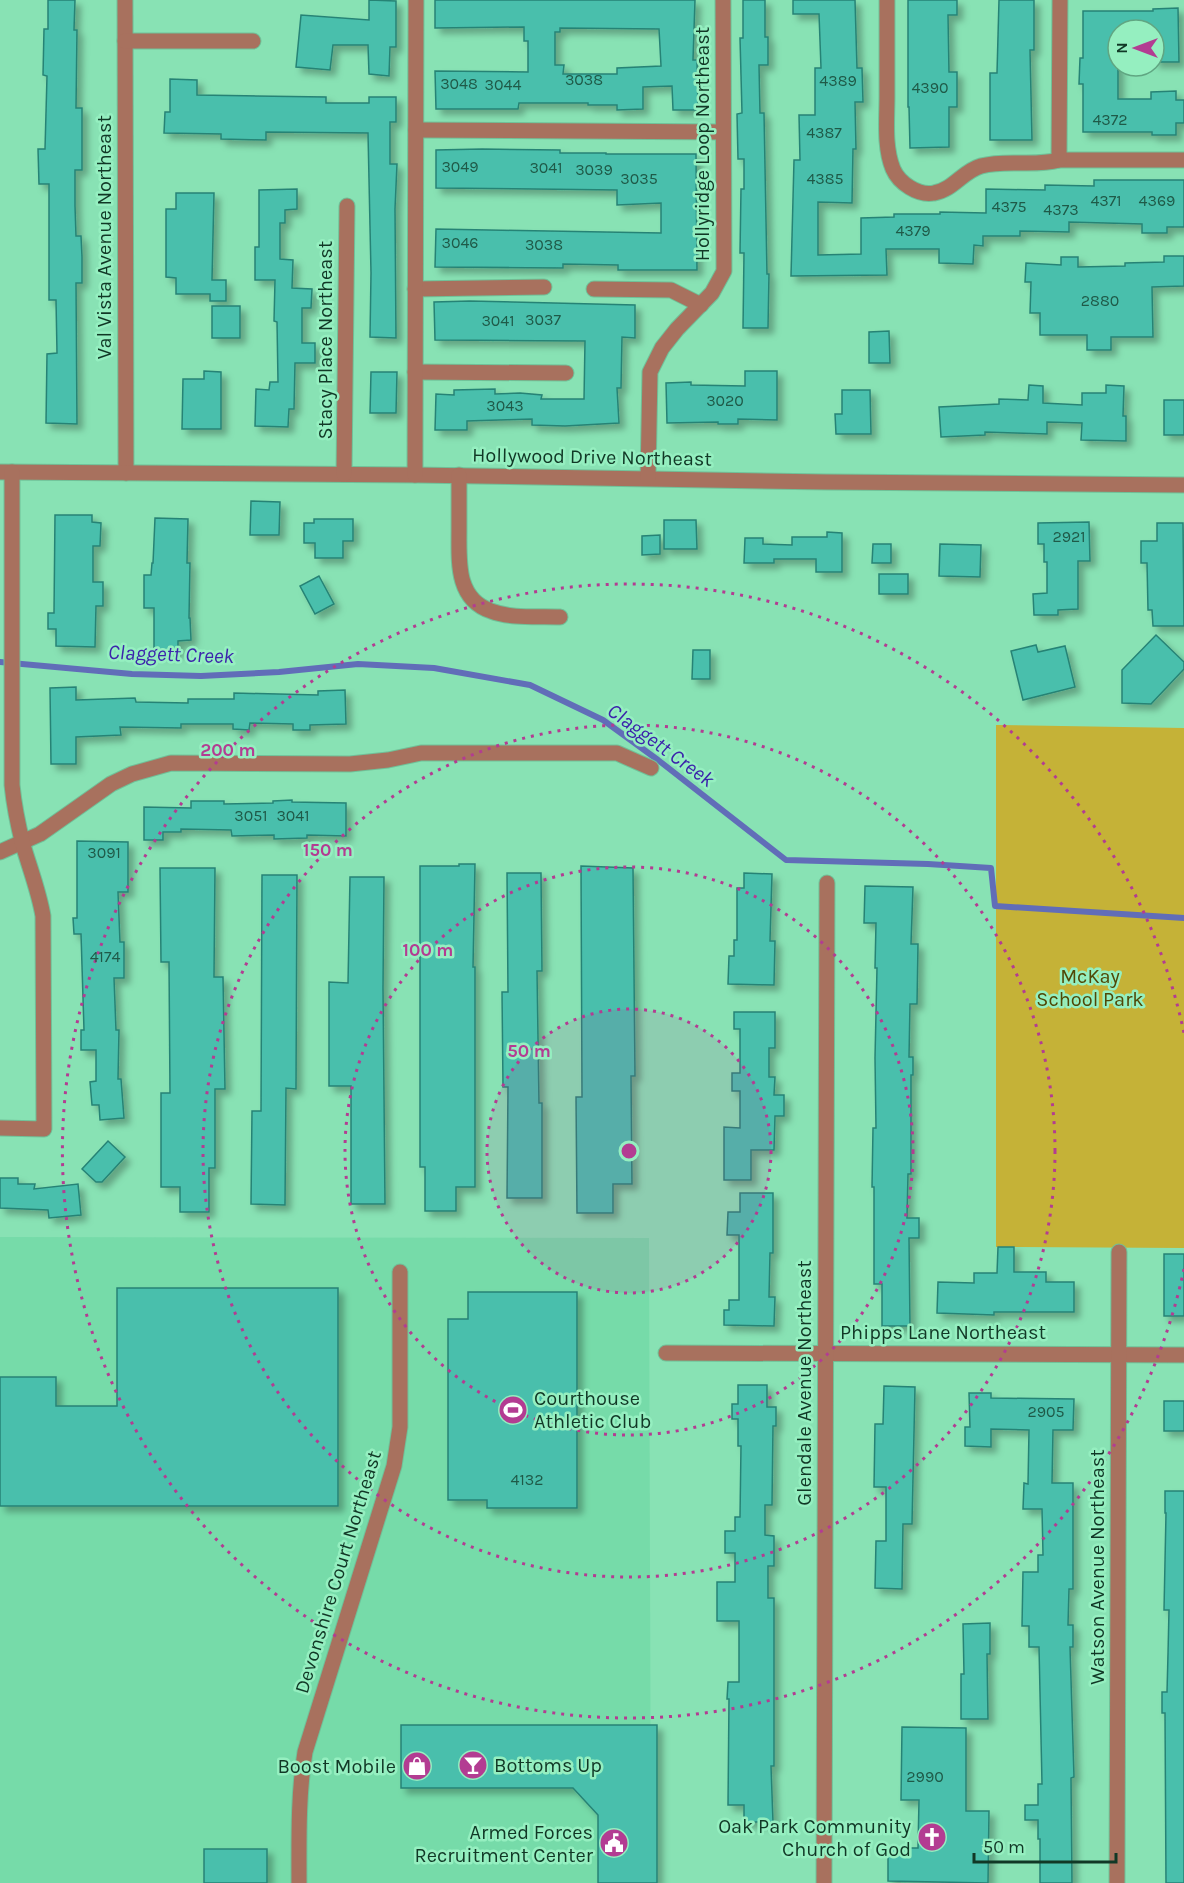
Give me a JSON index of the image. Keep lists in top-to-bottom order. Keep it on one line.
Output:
{"streets":{"street":["Hollyridge Loop Northeast","Val Vista Avenue Northeast","Stacy Place Northeast","Hollywood Drive Northeast","Phipps Lane Northeast","Glendale Avenue Northeast","Watson Avenue Northeast","Devonshire Court Northeast"]},"crossings":[["Hollyridge Loop Northeast","Hollywood Drive Northeast"],["Val Vista Avenue Northeast","Hollywood Drive Northeast"],["Stacy Place Northeast","Hollywood Drive Northeast"],["Phipps Lane Northeast","Glendale Avenue Northeast"],["Phipps Lane Northeast","Watson Avenue Northeast"]],"water":["Claggett Creek"],"parks":["McKay School Park"],"places":{"sports":["Courthouse Athletic Club"],"bar":["Bottoms Up"],"shop":["Boost Mobile"],"church":["Oak Park Community Church of God"],"public building":["Armed Forces Recruitment Center"]},"house_numbers":["3038","4389","3048","3044","4390","4372","4387","3049","3041","3039","3035","4385","4371","4369","4375","4373","4379","3046","3038","2880","3037","3041","3020","3043","2921","3051","3041","3091","4174","2905","4132","2990"],"scale_bar":"50 m","north":"left","rings":["200 m","150 m","100 m","50 m"]}
